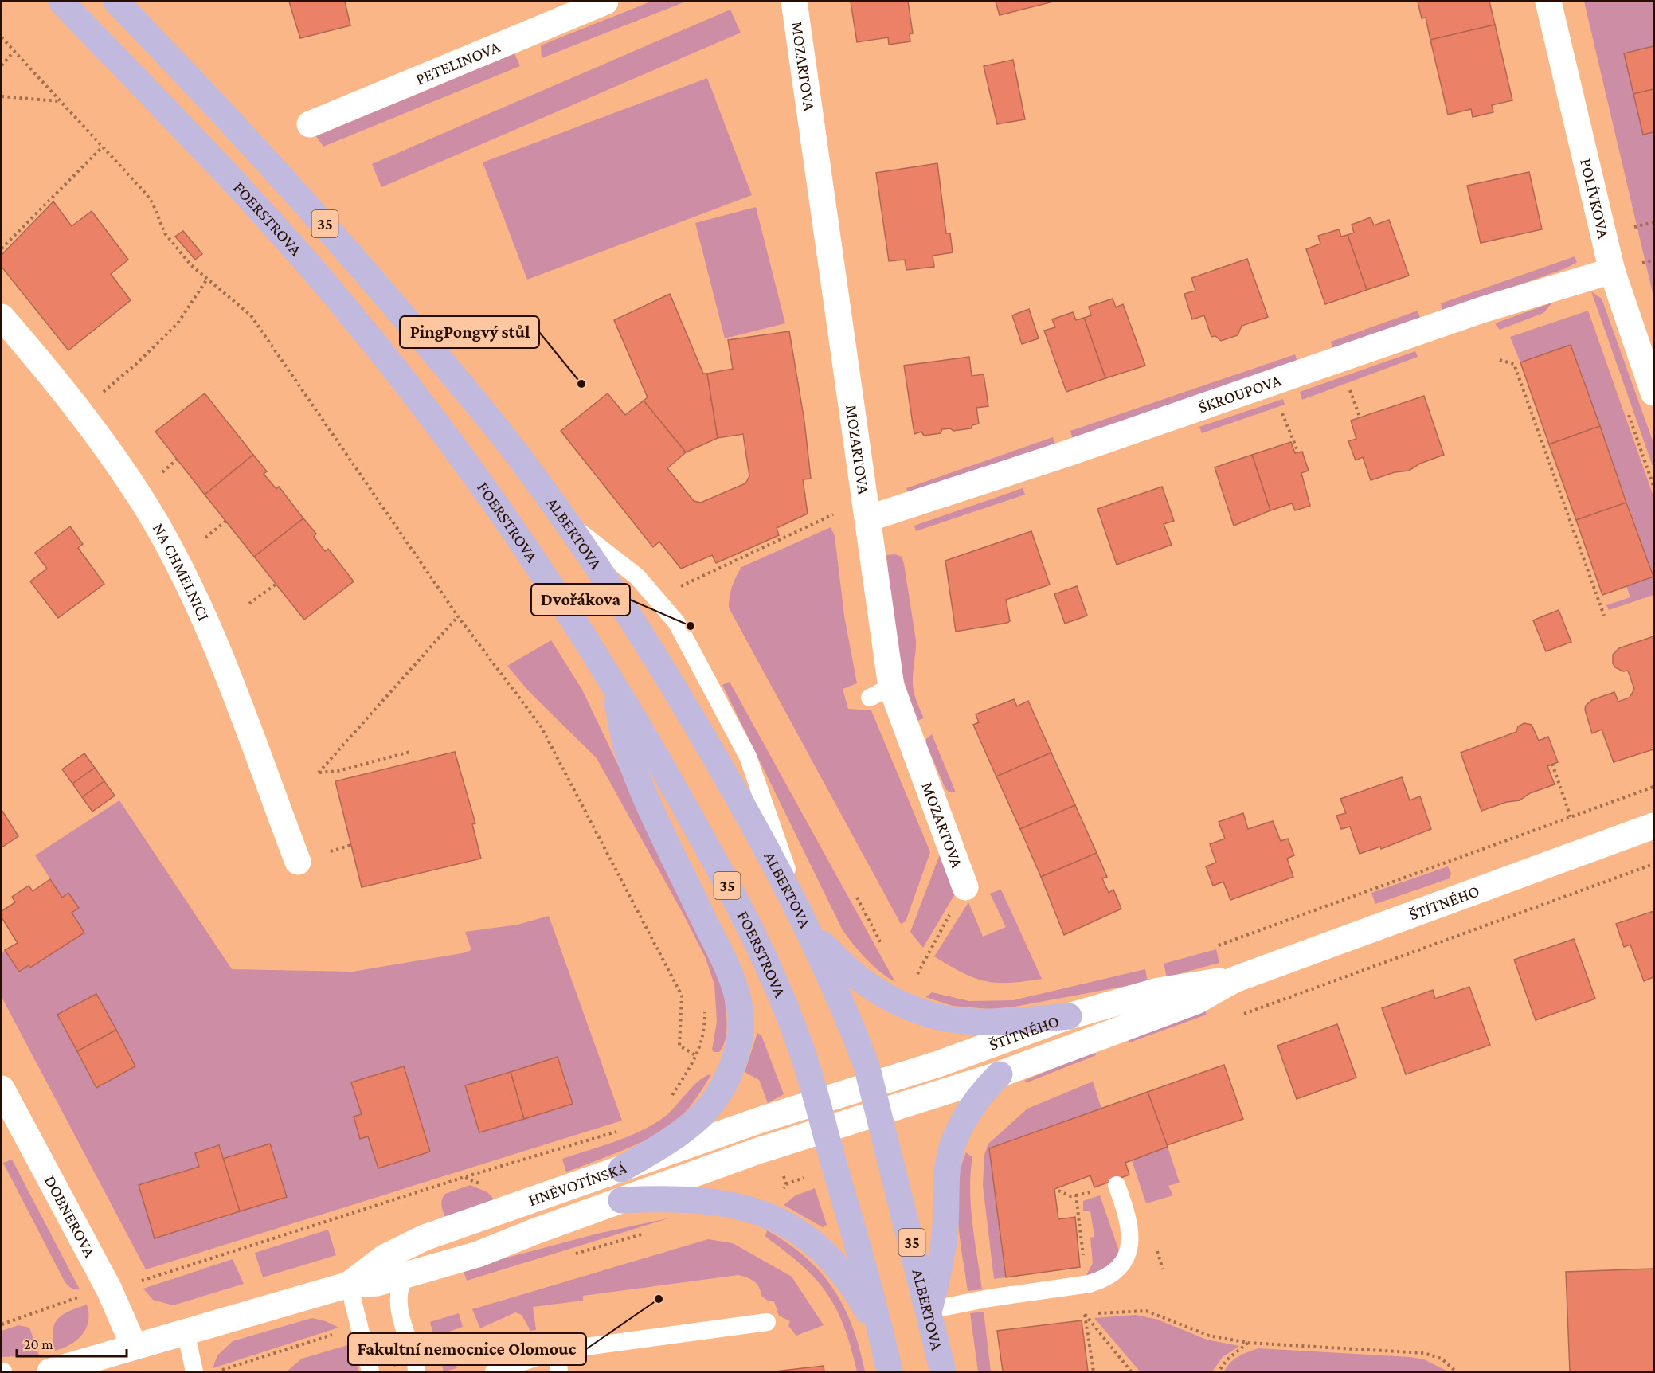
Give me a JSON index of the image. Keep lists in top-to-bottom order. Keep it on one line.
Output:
{"streets":{"main road":["FOERSTROVA","35","ALBERTOVA"],"street":["PETELINOVA","MOZARTOVA","POLÍVKOVA","ŠKROUPOVA","NA CHMELNICI","ŠTÍTNÉHO","HNĚVOTÍNSKÁ","DOBNEROVA"]},"crossings":[["MOZARTOVA","ŠKROUPOVA"],["POLÍVKOVA","ŠKROUPOVA"],["FOERSTROVA","35"],["FOERSTROVA","ŠTÍTNÉHO"],["FOERSTROVA","HNĚVOTÍNSKÁ"],["35","ŠTÍTNÉHO"],["35","HNĚVOTÍNSKÁ"],["ALBERTOVA","ŠTÍTNÉHO"],["ŠTÍTNÉHO","HNĚVOTÍNSKÁ"],["HNĚVOTÍNSKÁ","DOBNEROVA"]],"places":["PingPongvý stůl","Dvořákova","Fakultní nemocnice Olomouc"],"scale_bar":"20 m"}
